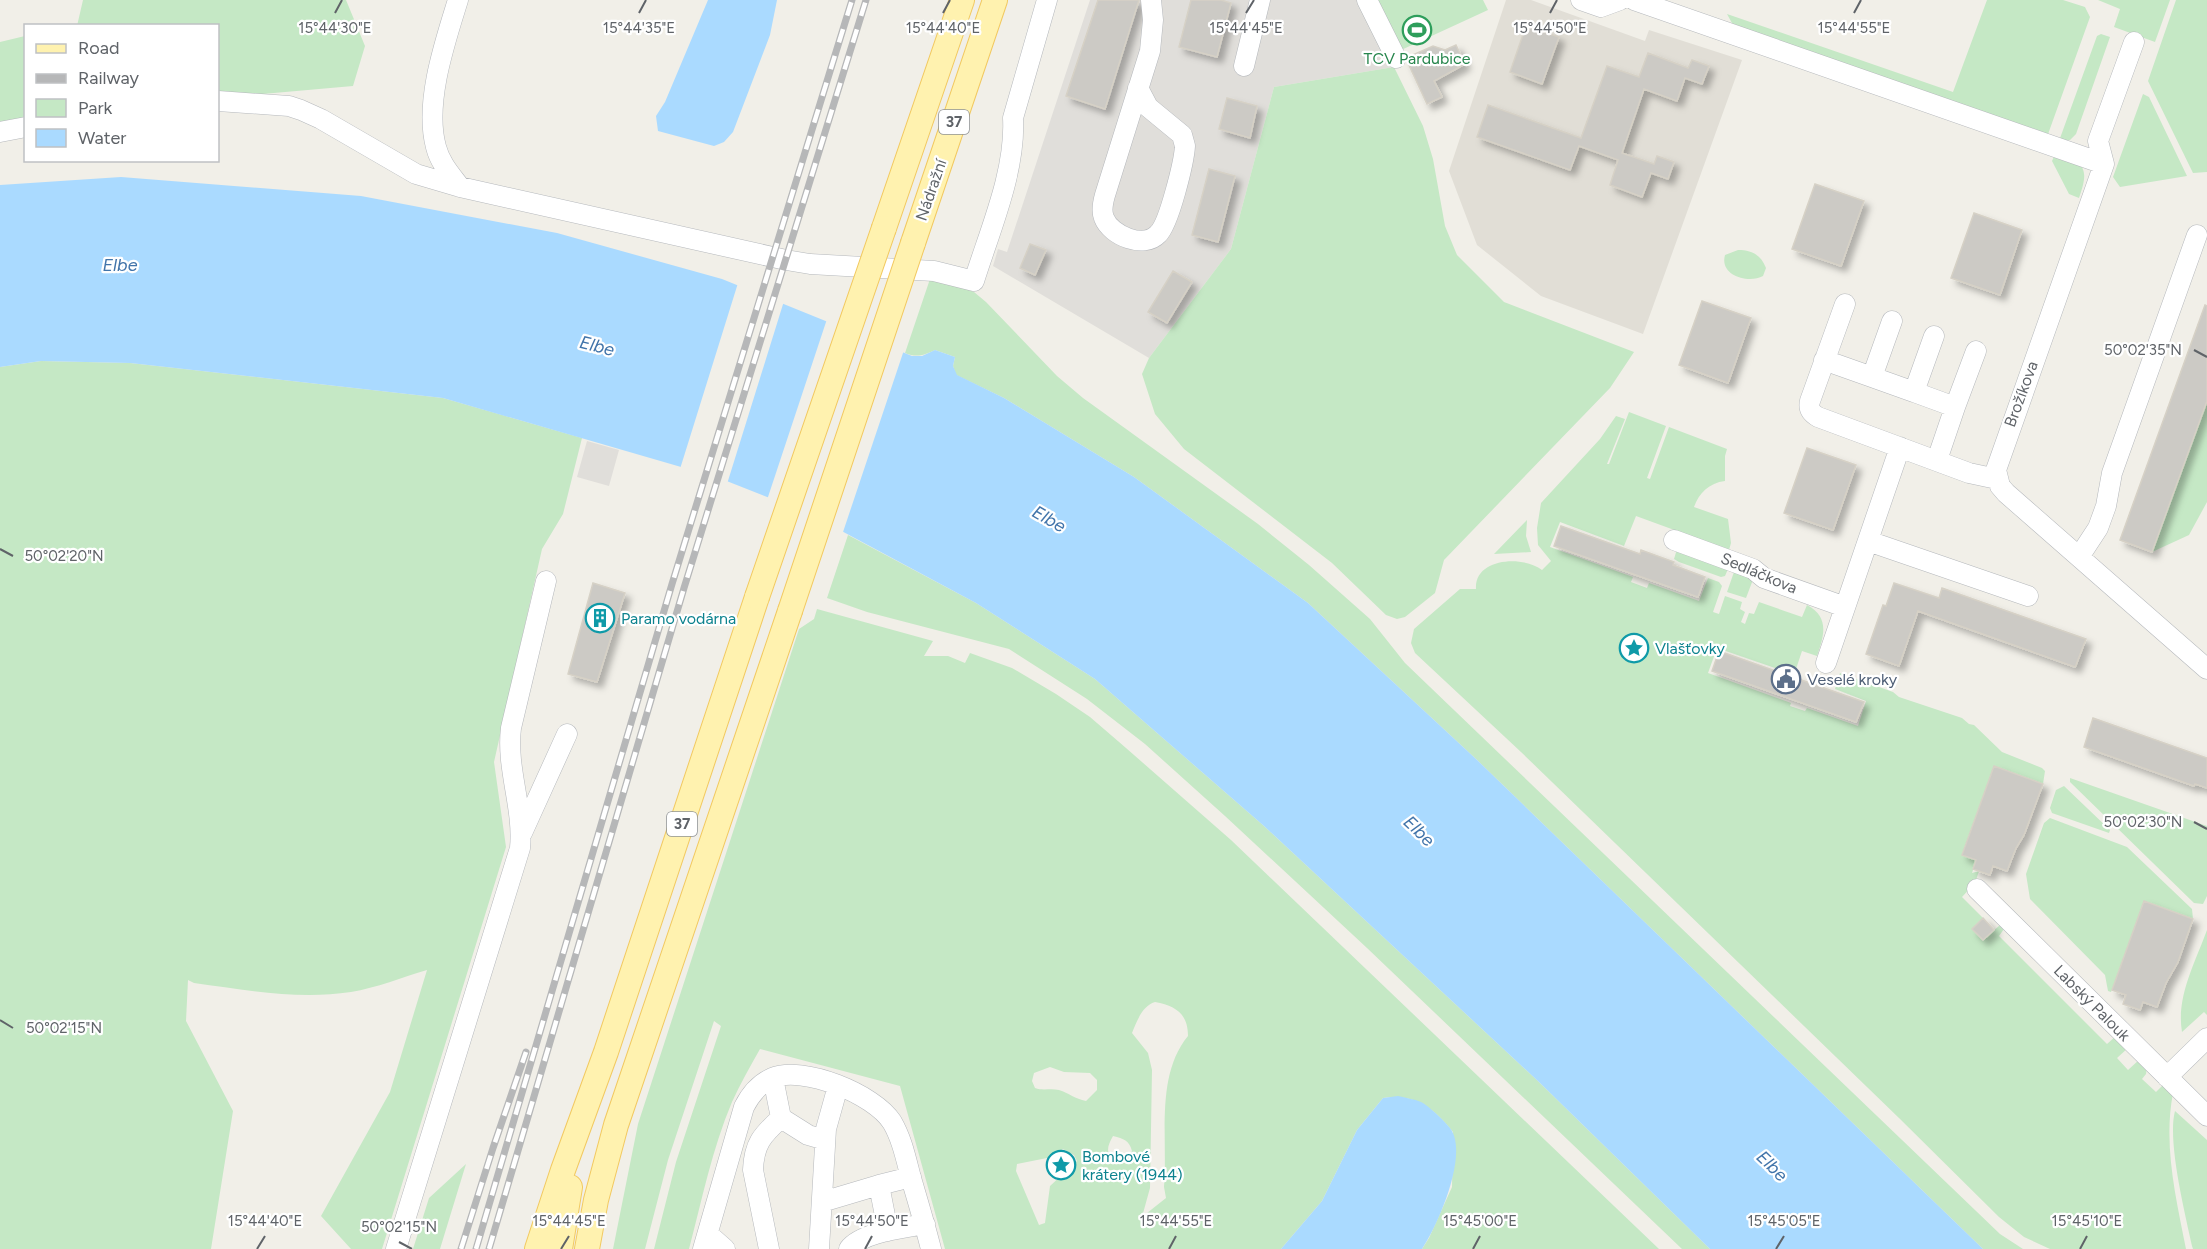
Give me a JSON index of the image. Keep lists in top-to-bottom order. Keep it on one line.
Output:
{"streets":{"main road":["37","Nádražní"],"street":["Brožíkova","Sedláčkova","Labský Palouk"]},"crossings":[["37","Nádražní"]],"water":["Elbe"],"places":{"sports":["TCV Pardubice"],"building":["Paramo vodárna"],"place":["Vlašťovky","Bombové krátery (1944)"],"public building":["Veselé kroky"]},"legend":["Road","Railway","Park","Water"],"coordinates":["15°44'30\"E","15°44'35\"E","15°44'40\"E","15°44'45\"E","15°44'50\"E","15°44'55\"E","50°02'35\"N","50°02'20\"N","50°02'30\"N","50°02'15\"N","15°45'00\"E","15°45'05\"E","15°45'10\"E"]}
